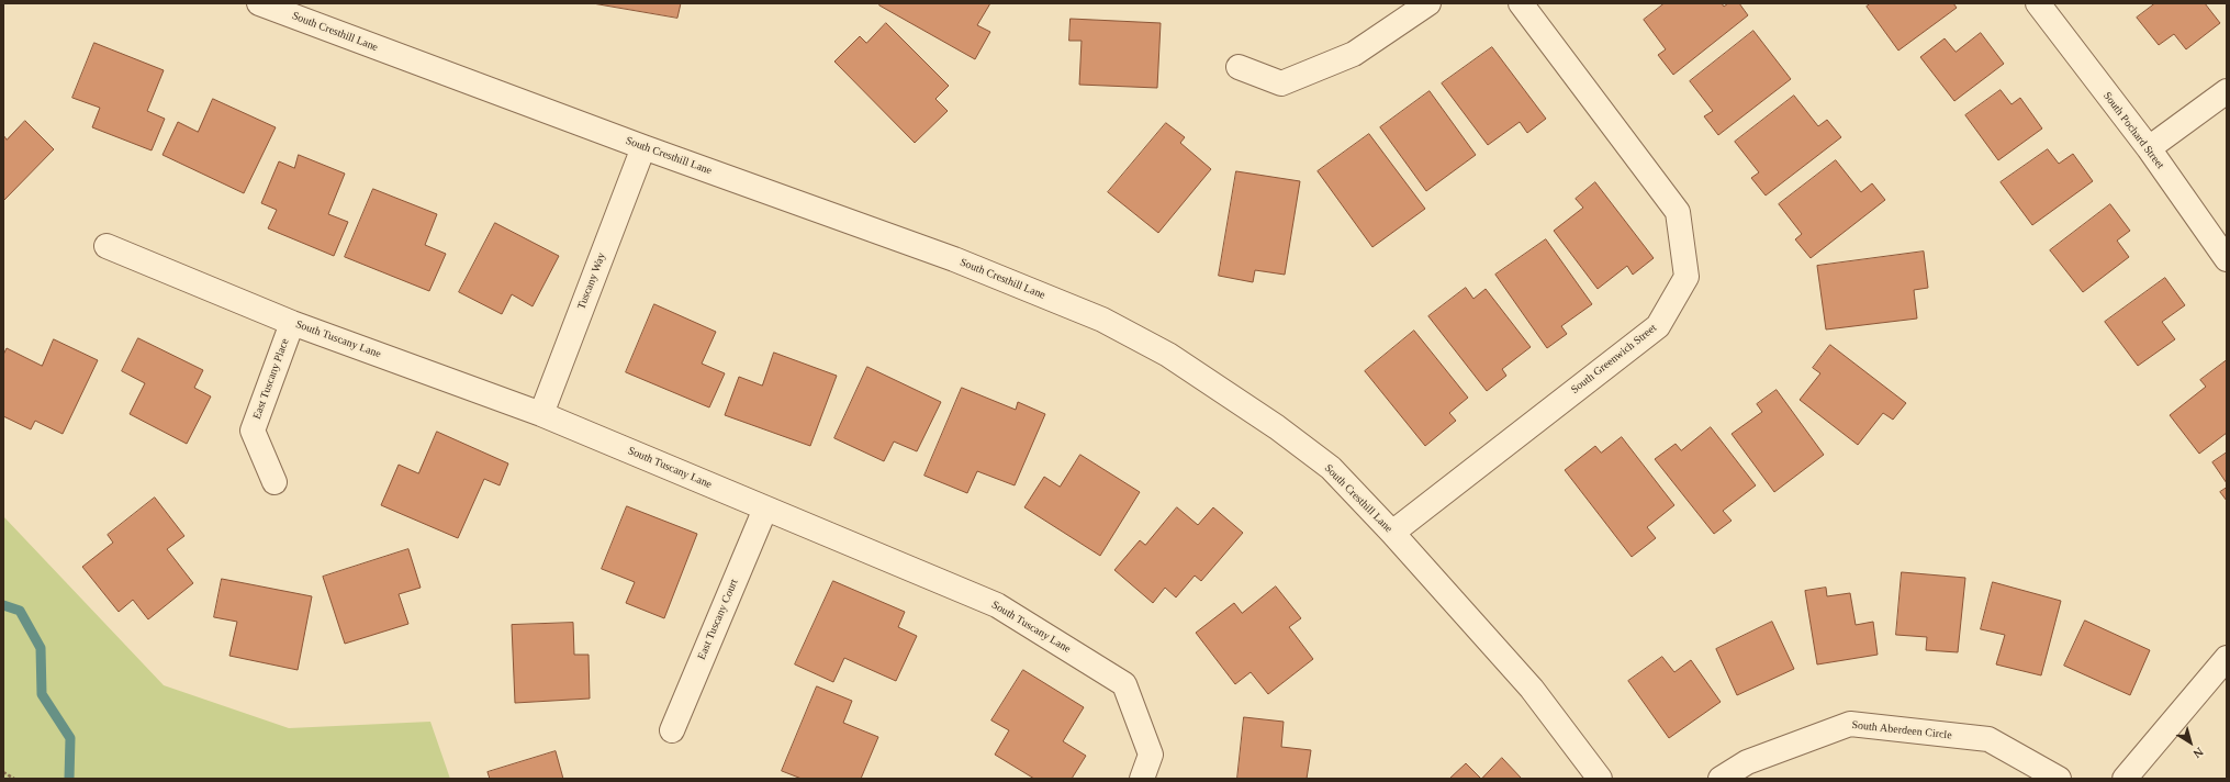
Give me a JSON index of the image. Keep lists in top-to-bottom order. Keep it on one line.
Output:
{"streets":{"street":["South Cresthill Lane","South Pochard Street","Tuscany Way","South Tuscany Lane","South Greenwich Street","East Tuscany Place","East Tuscany Court","South Aberdeen Circle"]},"crossings":[["South Cresthill Lane","Tuscany Way"],["South Cresthill Lane","South Greenwich Street"],["Tuscany Way","South Tuscany Lane"],["South Tuscany Lane","East Tuscany Place"],["South Tuscany Lane","East Tuscany Court"]],"north":"bottom right"}
